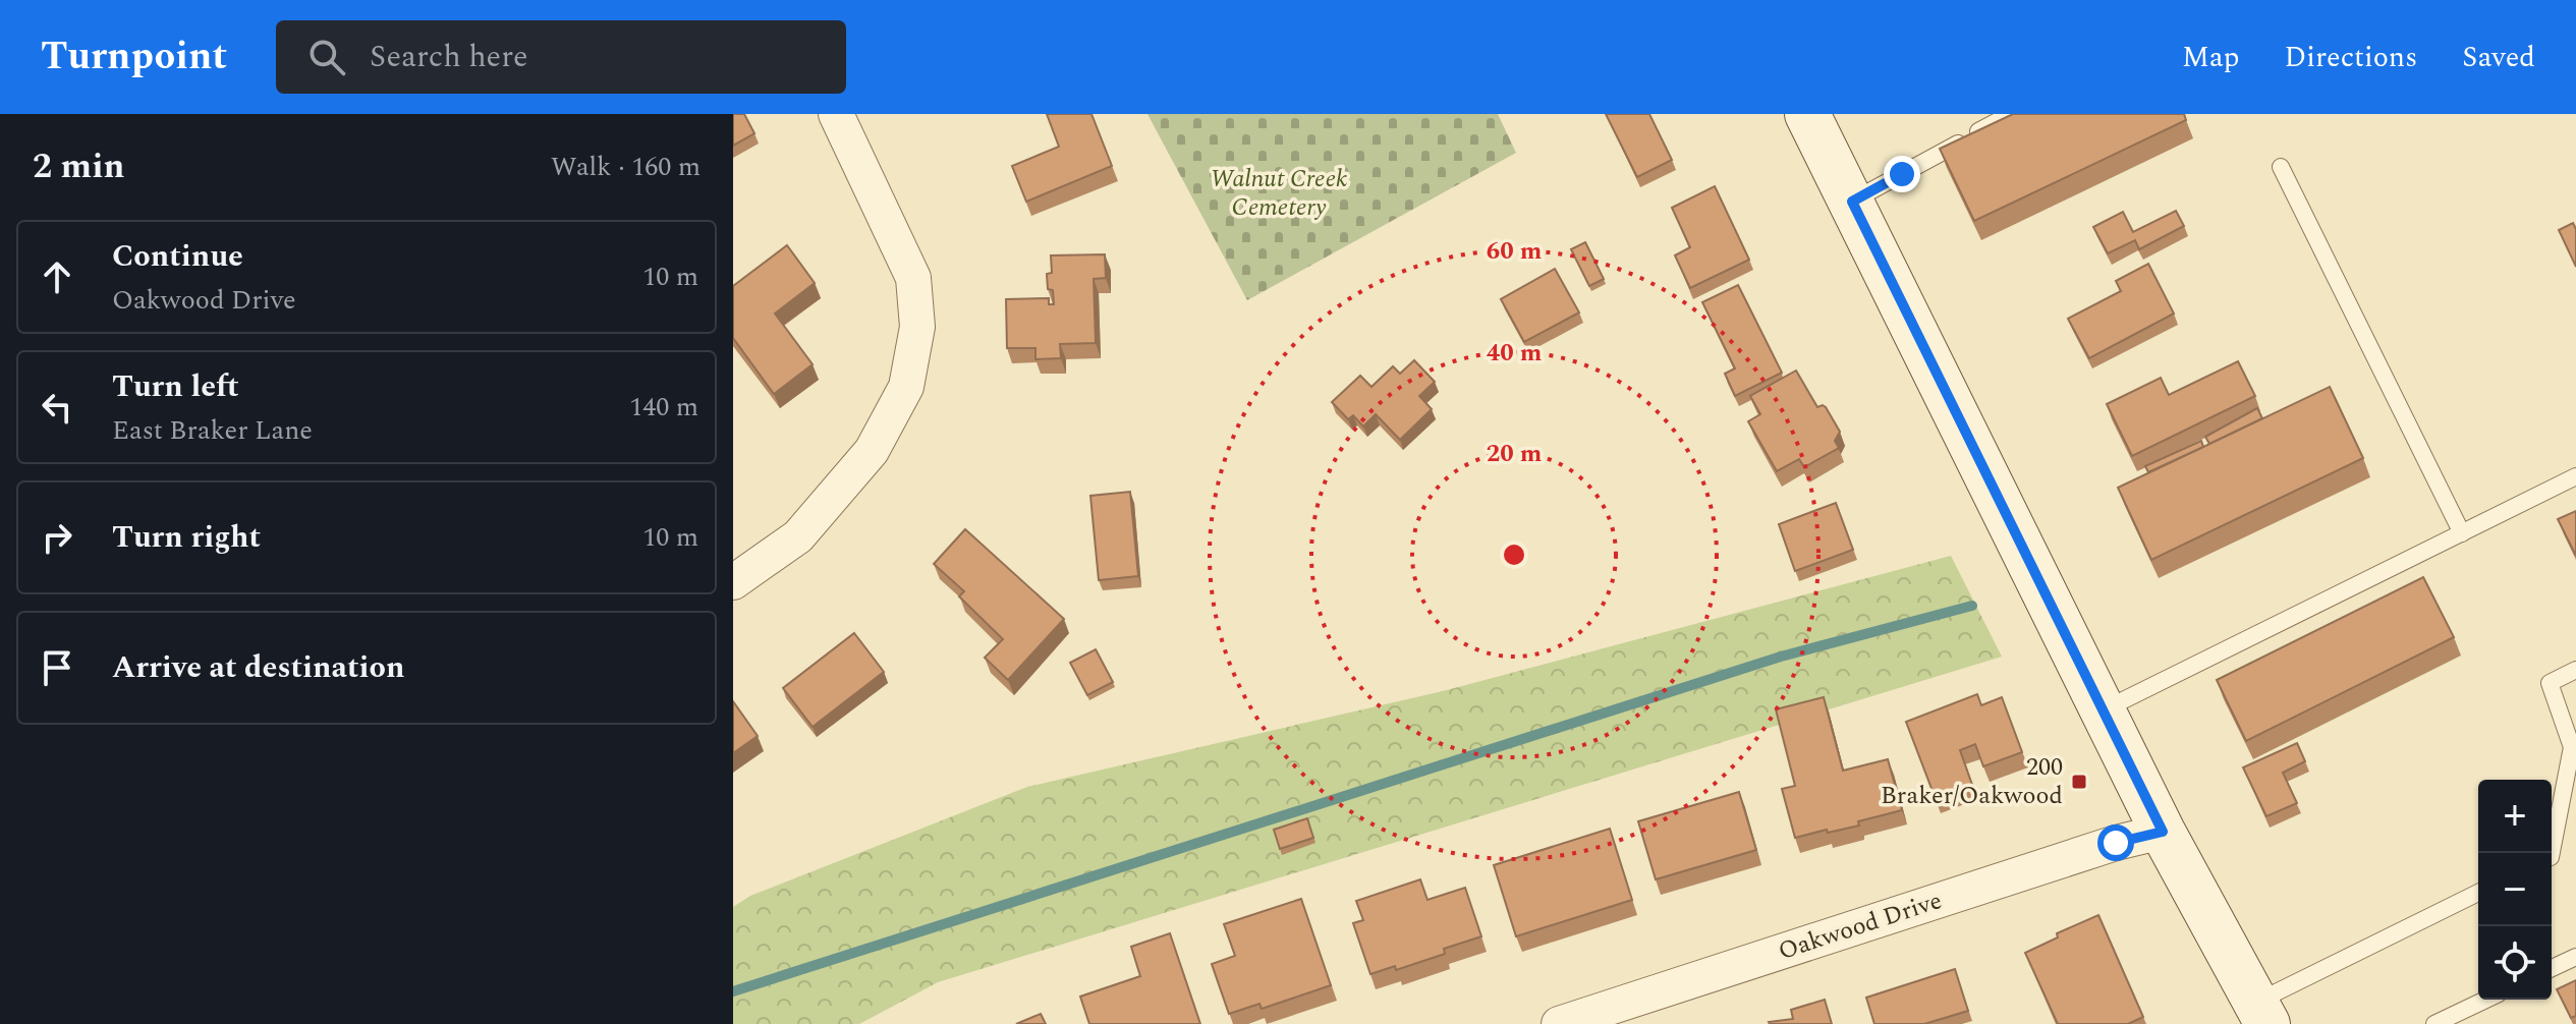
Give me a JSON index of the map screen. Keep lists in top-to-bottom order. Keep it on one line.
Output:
{"streets":{"street":["Oakwood Drive"]},"parks":["Walnut Creek Cemetery"],"places":{"transit":["200 Braker/Oakwood"]},"page":{"header":"Turnpoint","search":"Search here","nav":["Map","Directions","Saved"],"heading":["2 min","Walk · 160 m"],"list":[["Continue","Oakwood Drive","10 m"],["Turn left","East Braker Lane","140 m"],["Turn right","10 m"],"Arrive at destination"],"map_buttons":["+","−"]},"rings":["60 m","40 m","20 m"]}
